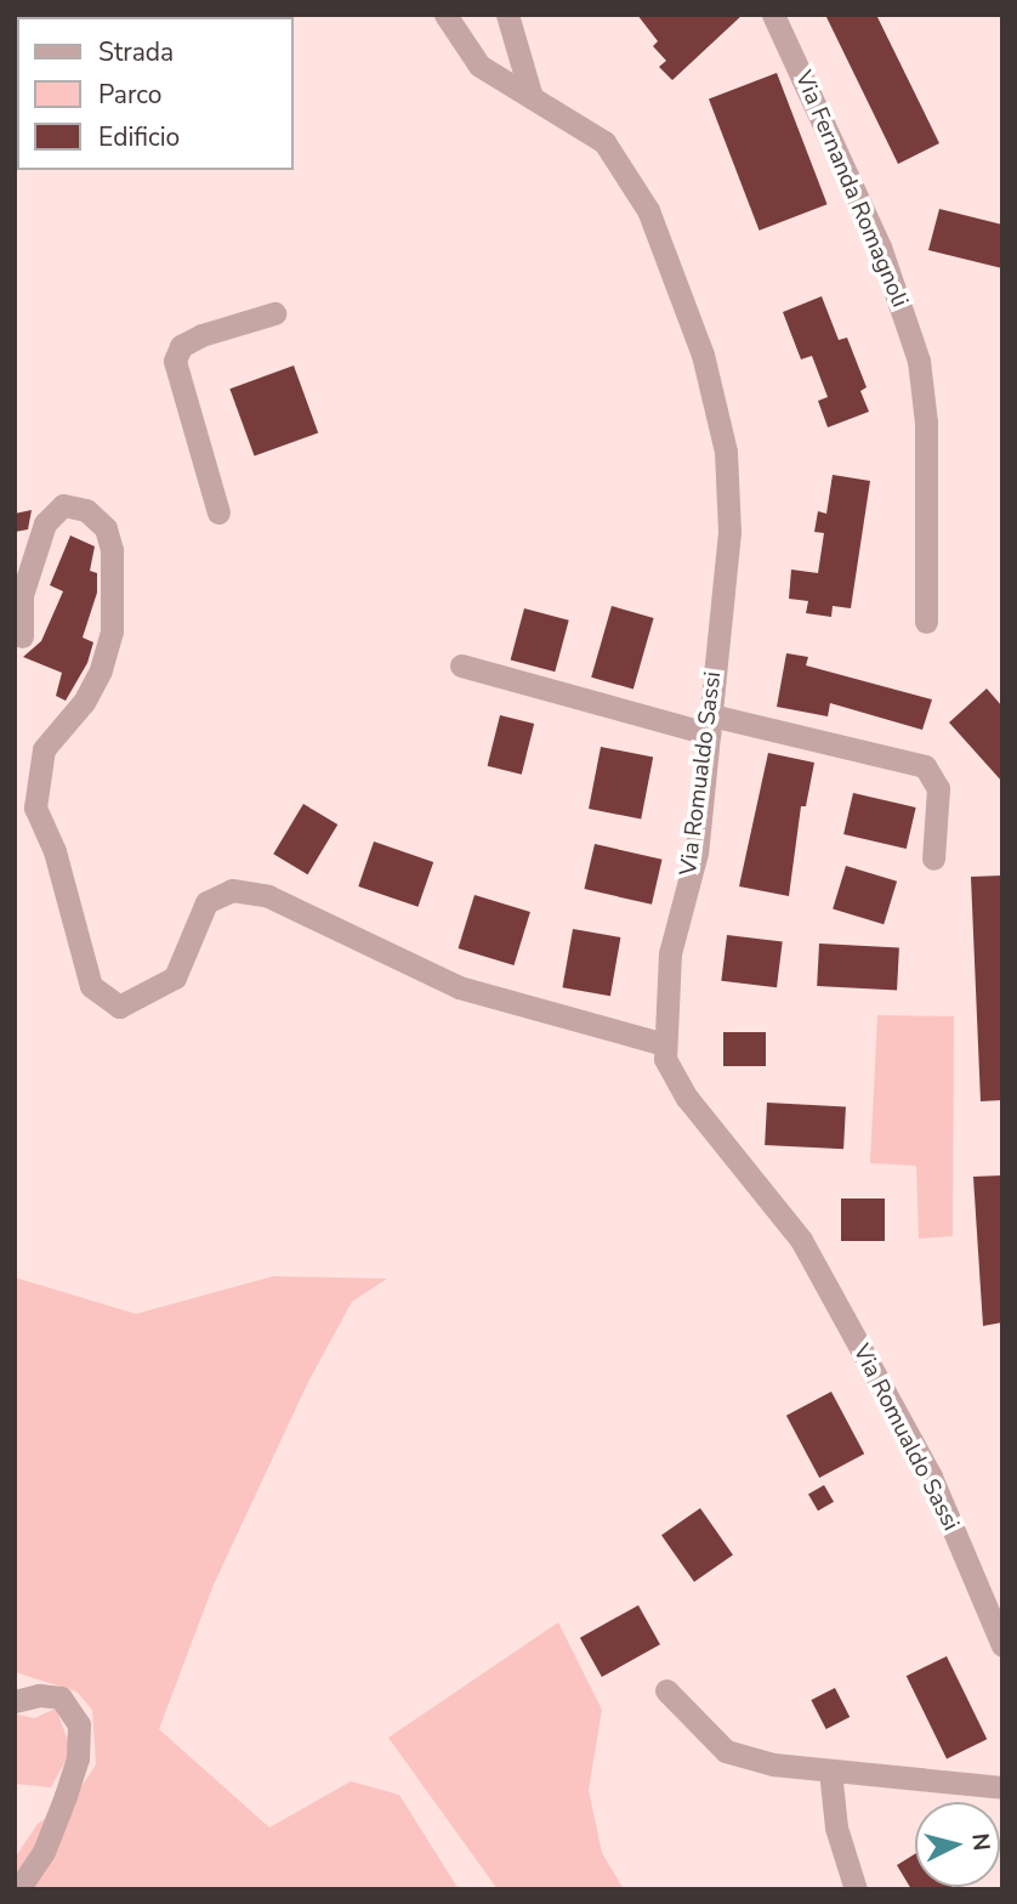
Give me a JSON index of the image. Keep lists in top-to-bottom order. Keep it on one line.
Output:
{"streets":{"street":["Via Fernanda Romagnoli","Via Romualdo Sassi"]},"legend":["Strada","Parco","Edificio"],"north":"right"}
